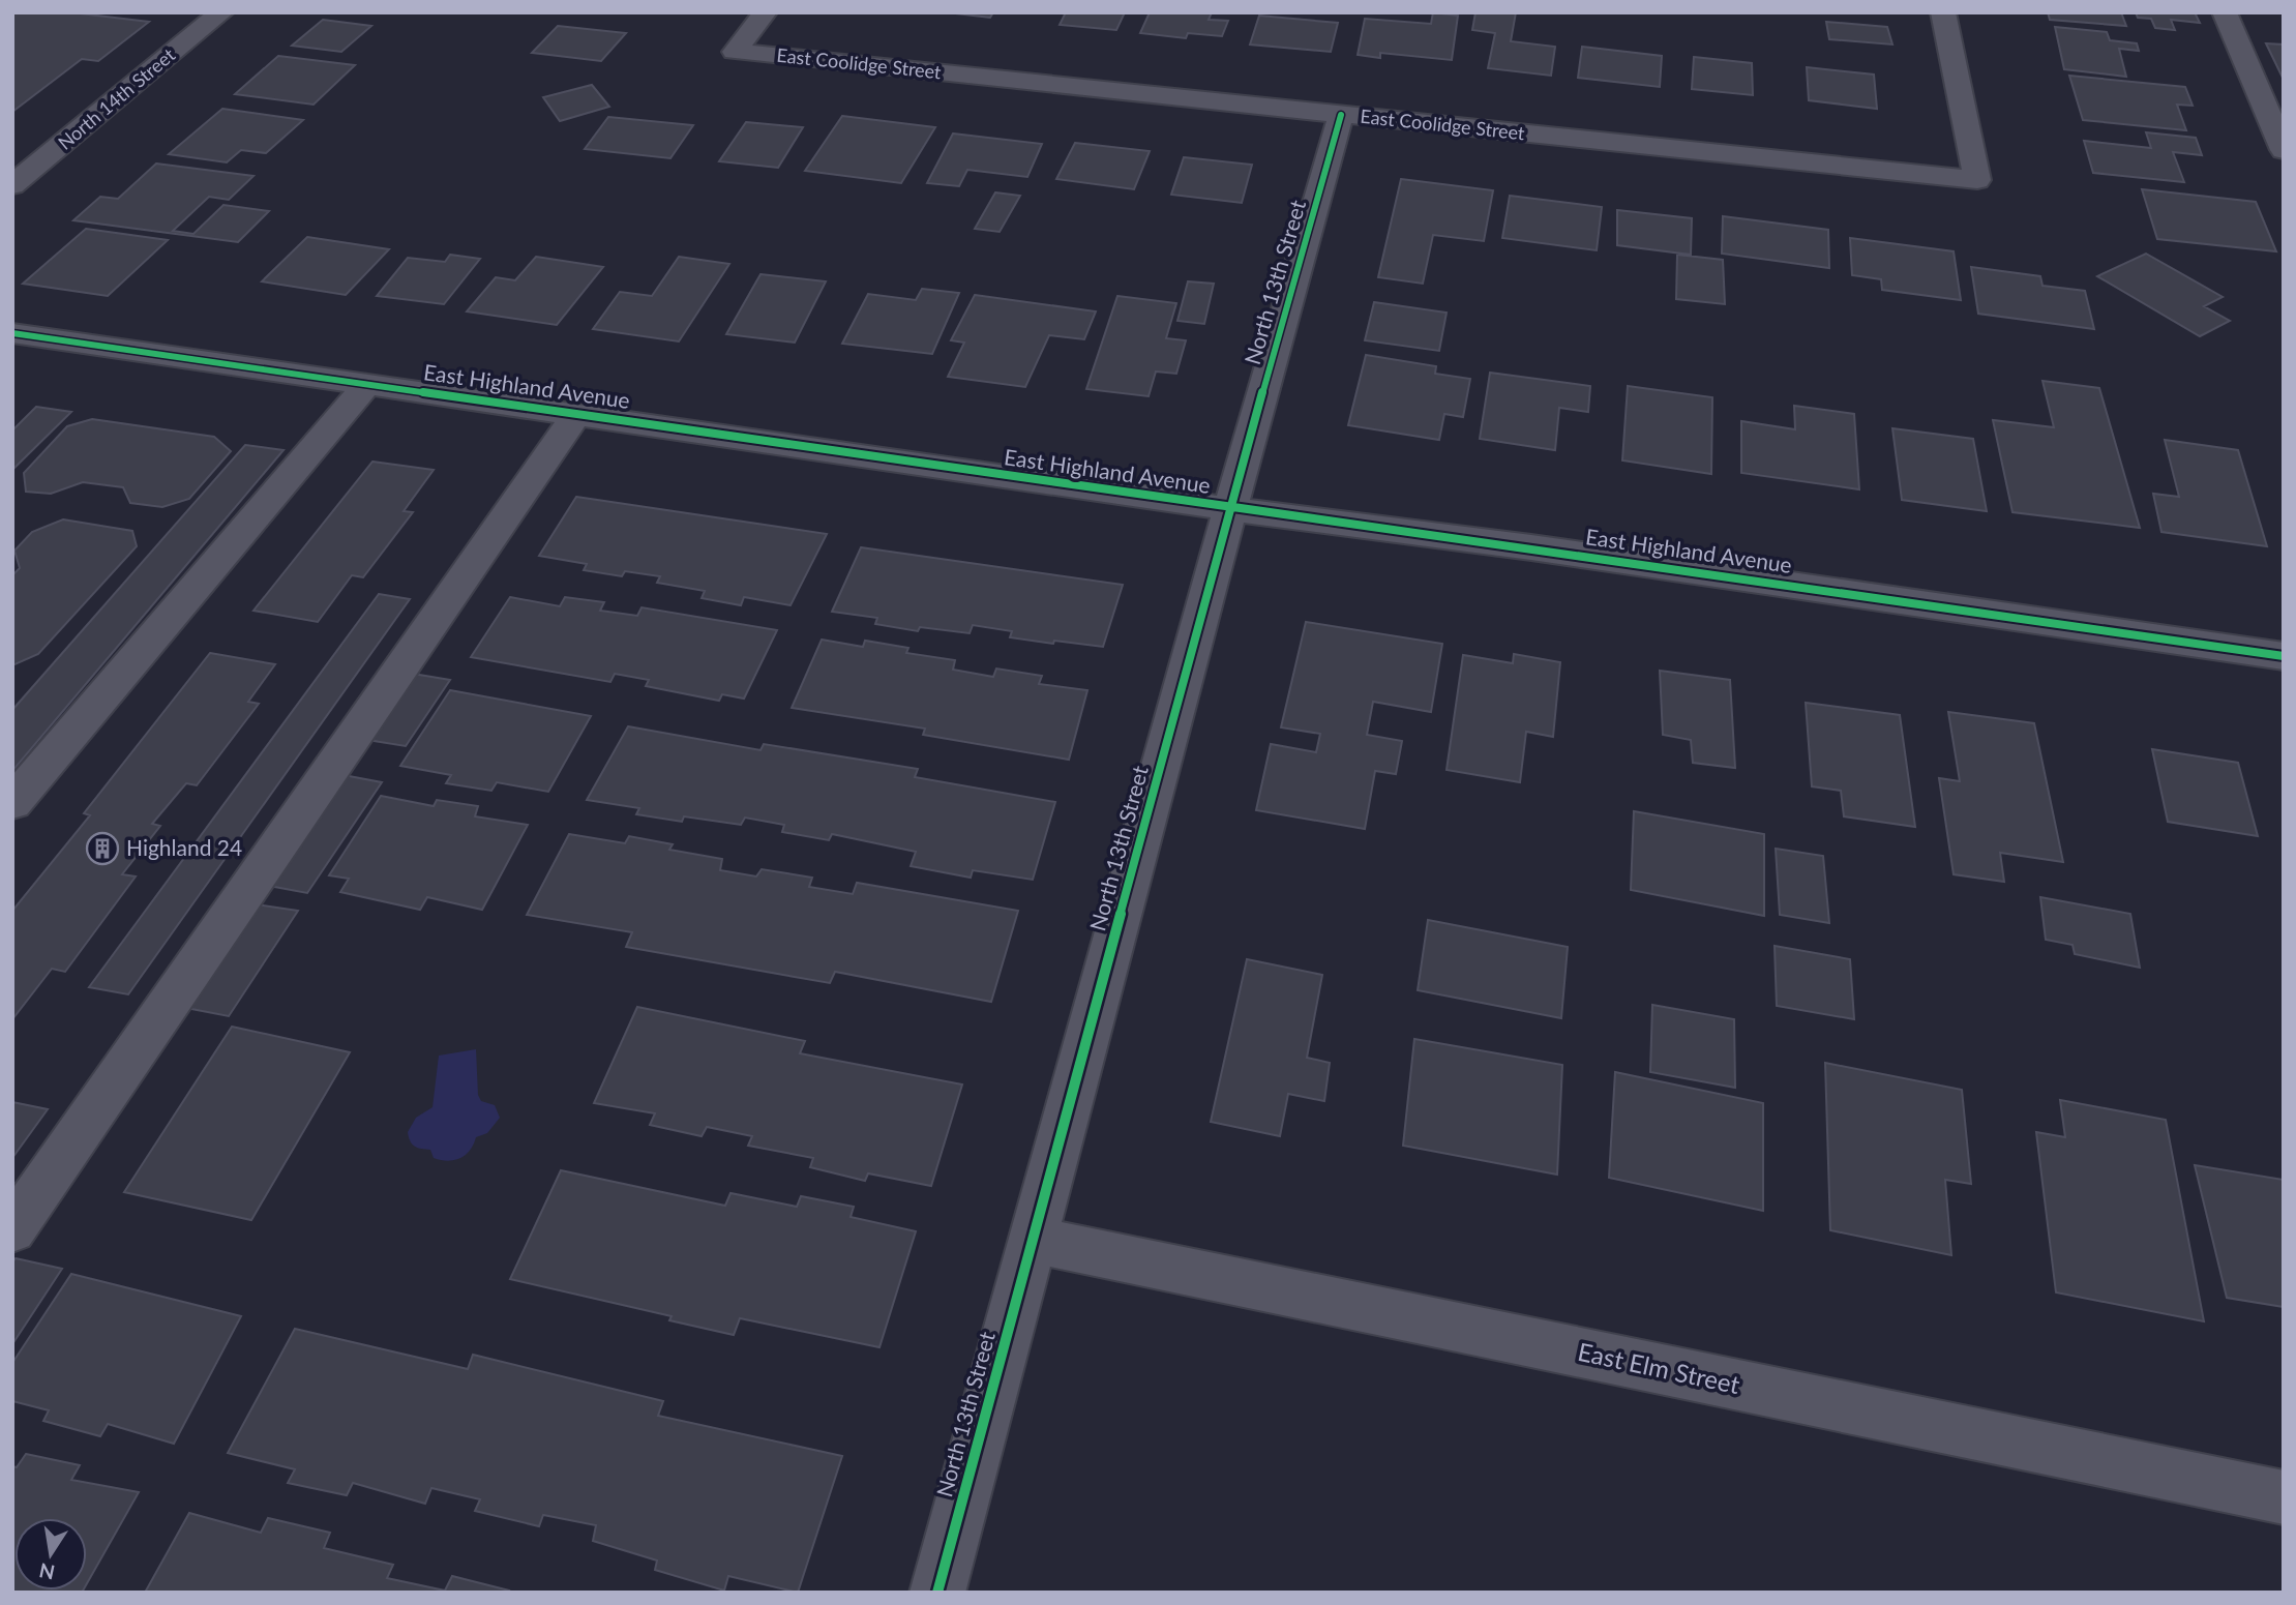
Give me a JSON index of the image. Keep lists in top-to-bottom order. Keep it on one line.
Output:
{"streets":{"street":["East Coolidge Street","North 14th Street","North 13th Street","East Highland Avenue","East Elm Street"]},"crossings":[["East Coolidge Street","North 13th Street"],["North 13th Street","East Highland Avenue"],["North 13th Street","East Elm Street"]],"places":{"building":["Highland 24"]},"north":"bottom"}
